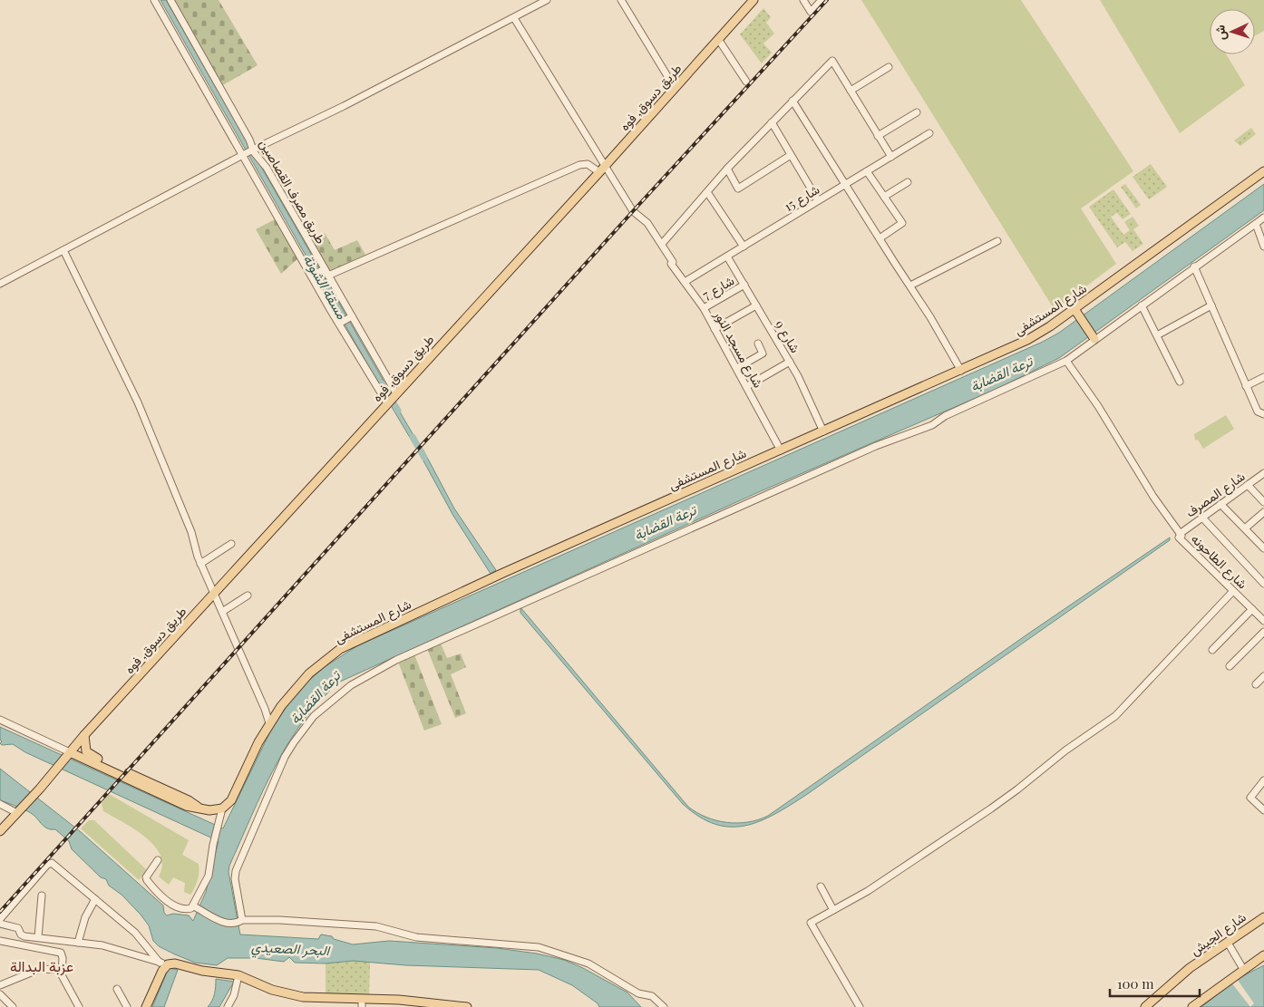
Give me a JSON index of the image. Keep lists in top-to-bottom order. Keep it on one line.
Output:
{"streets":{"main road":["طريق دسوق, فوه","شارع المستشفى","شارع الجيش"],"street":["طريق مصرف القصاصين","شارع 15","شارع 7","شارع 9","شارع مسجد النور","شارع المصرف","شارع الطاحونه"]},"crossings":[["طريق دسوق, فوه","طريق مصرف القصاصين"],["طريق دسوق, فوه","شارع مسجد النور"],["شارع 15","شارع 9"],["شارع 15","شارع مسجد النور"],["شارع 7","شارع 9"],["شارع 7","شارع مسجد النور"],["شارع المستشفى","شارع 9"],["شارع المستشفى","شارع مسجد النور"],["شارع المصرف","شارع الطاحونه"]],"districts":["عزبة البدالة"],"water":["مسقة الشونة","ترعة القضابة","البحر الصعيدي"],"scale_bar":"100 m","north":"left"}
